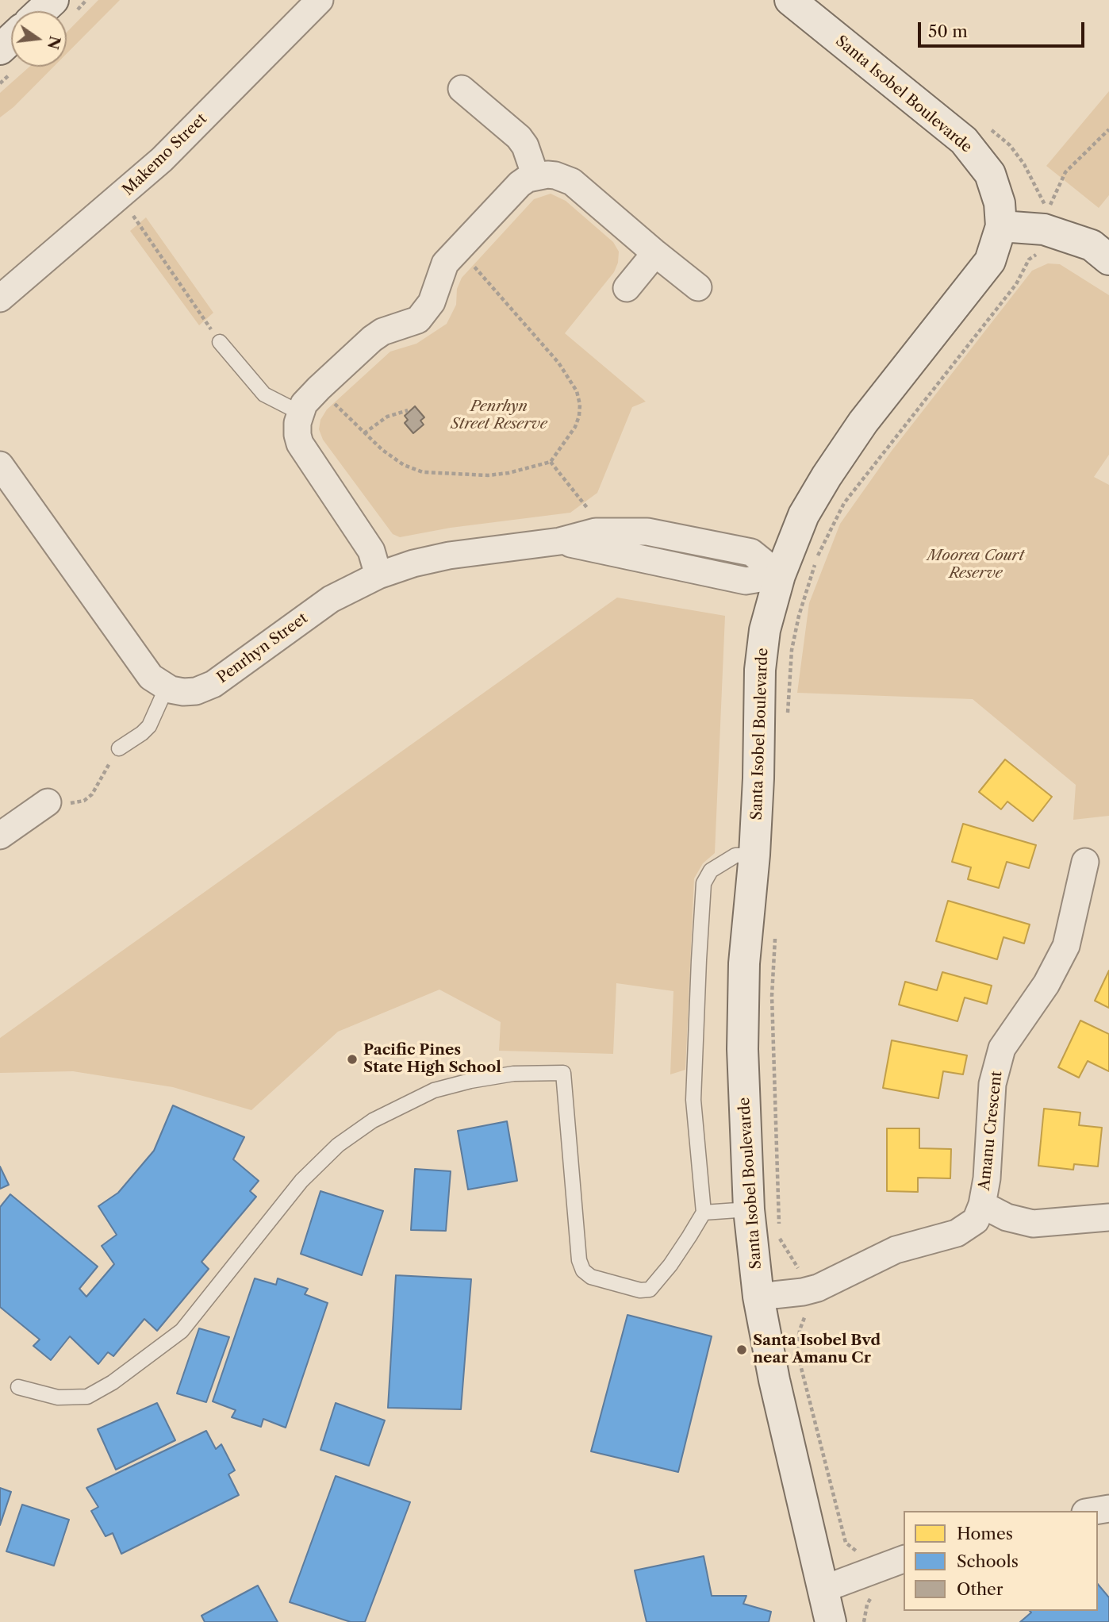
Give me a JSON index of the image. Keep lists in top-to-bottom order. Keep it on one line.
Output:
{"streets":{"street":["Santa Isobel Boulevarde","Makemo Street","Penrhyn Street","Amanu Crescent"]},"crossings":[["Santa Isobel Boulevarde","Penrhyn Street"],["Santa Isobel Boulevarde","Amanu Crescent"]],"parks":["Penrhyn Street Reserve","Moorea Court Reserve"],"places":["Pacific Pines State High School","Santa Isobel Bvd near Amanu Cr"],"legend":["Homes","Schools","Other"],"scale_bar":"50 m","north":"right"}
